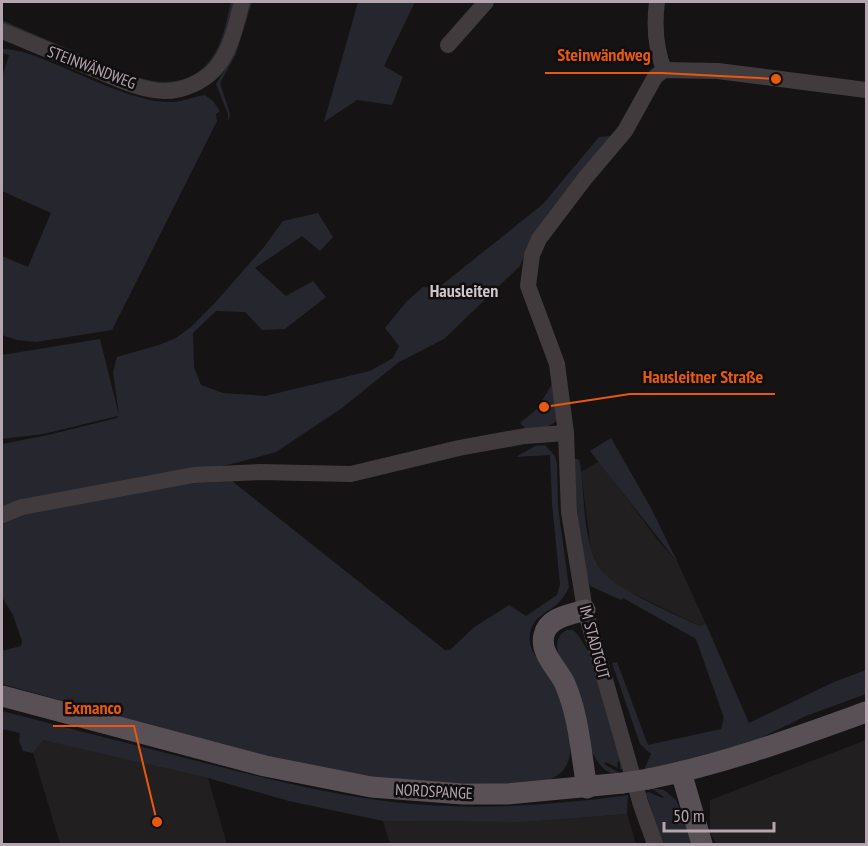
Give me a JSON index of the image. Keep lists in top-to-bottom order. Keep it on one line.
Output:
{"streets":{"main road":["NORDSPANGE"],"street":["STEINWÄNDWEG","IM STADTGUT"]},"districts":["Hausleiten"],"places":["Steinwändweg","Hausleitner Straße","Exmanco"],"scale_bar":"50 m"}
